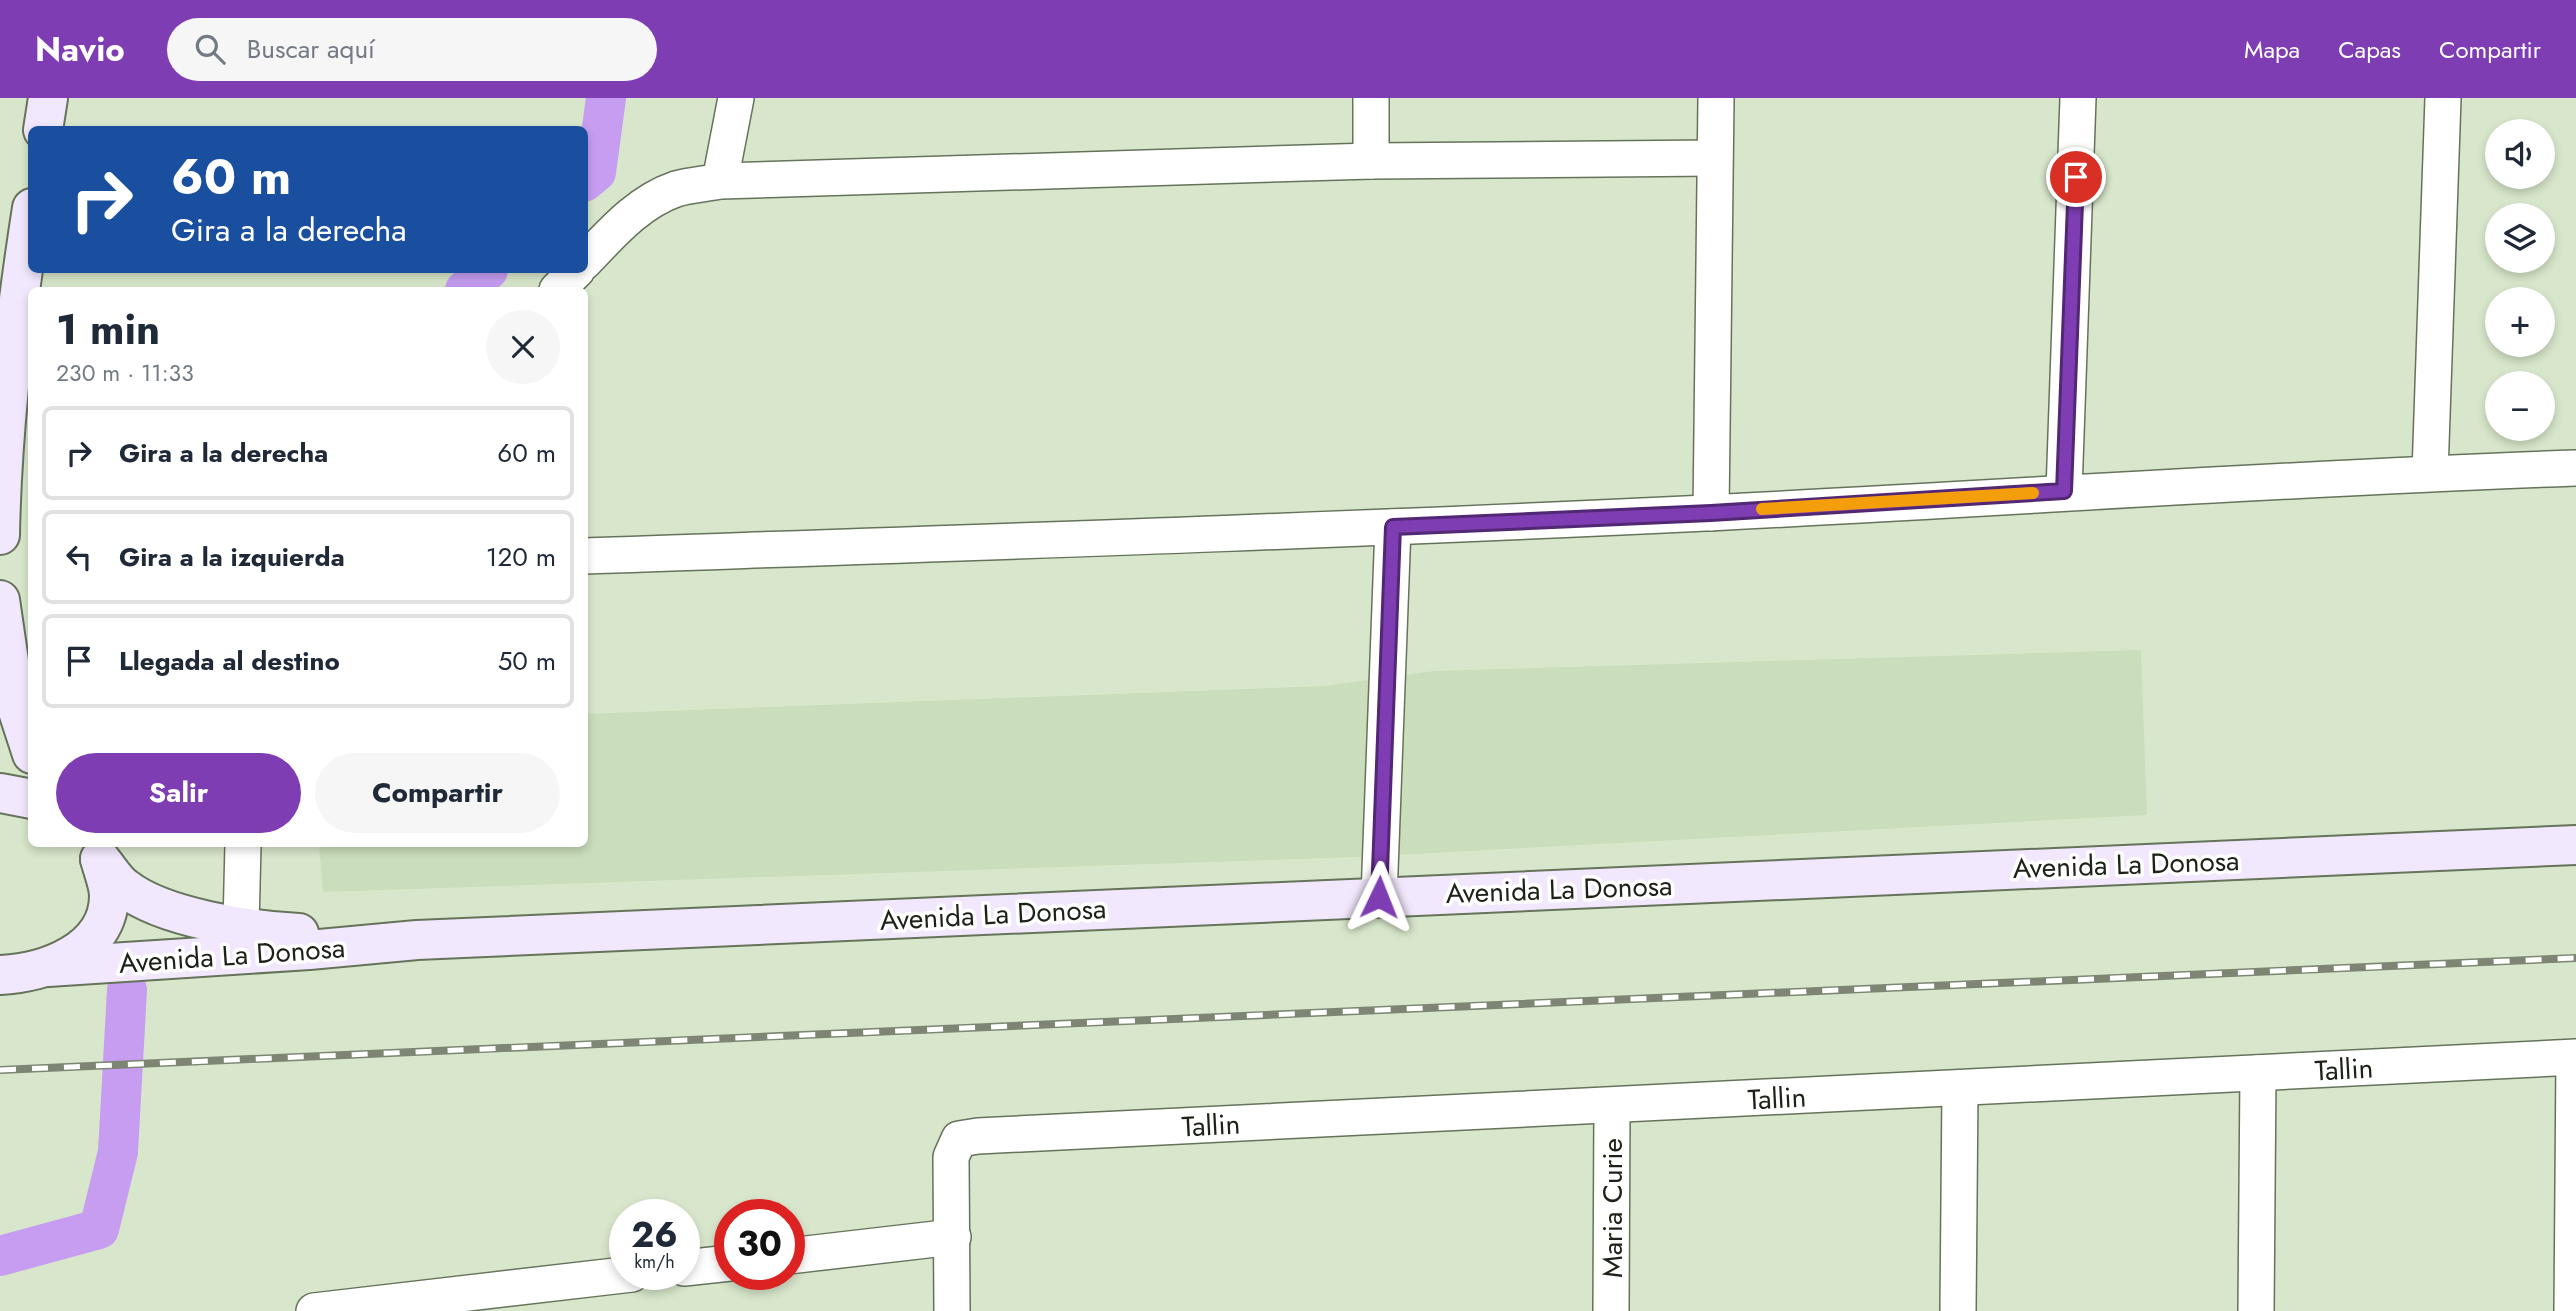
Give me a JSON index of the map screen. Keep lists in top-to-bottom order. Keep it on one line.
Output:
{"streets":{"main road":["Avenida La Donosa"],"street":["Tallin","Maria Curie"]},"crossings":[["Tallin","Maria Curie"]],"page":{"header":"Navio","search":"Buscar aquí","nav":["Mapa","Capas","Compartir"],"map_buttons":["+","−"],"turn":["60 m","Gira a la derecha"],"heading":["1 min","230 m · 11:33"],"list":[{"name":"Gira a la derecha","value":"60 m"},{"name":"Gira a la izquierda","value":"120 m"},{"name":"Llegada al destino","value":"50 m"}],"buttons":["Salir","Compartir"],"speed":"26 km/h","limit":"30"}}
